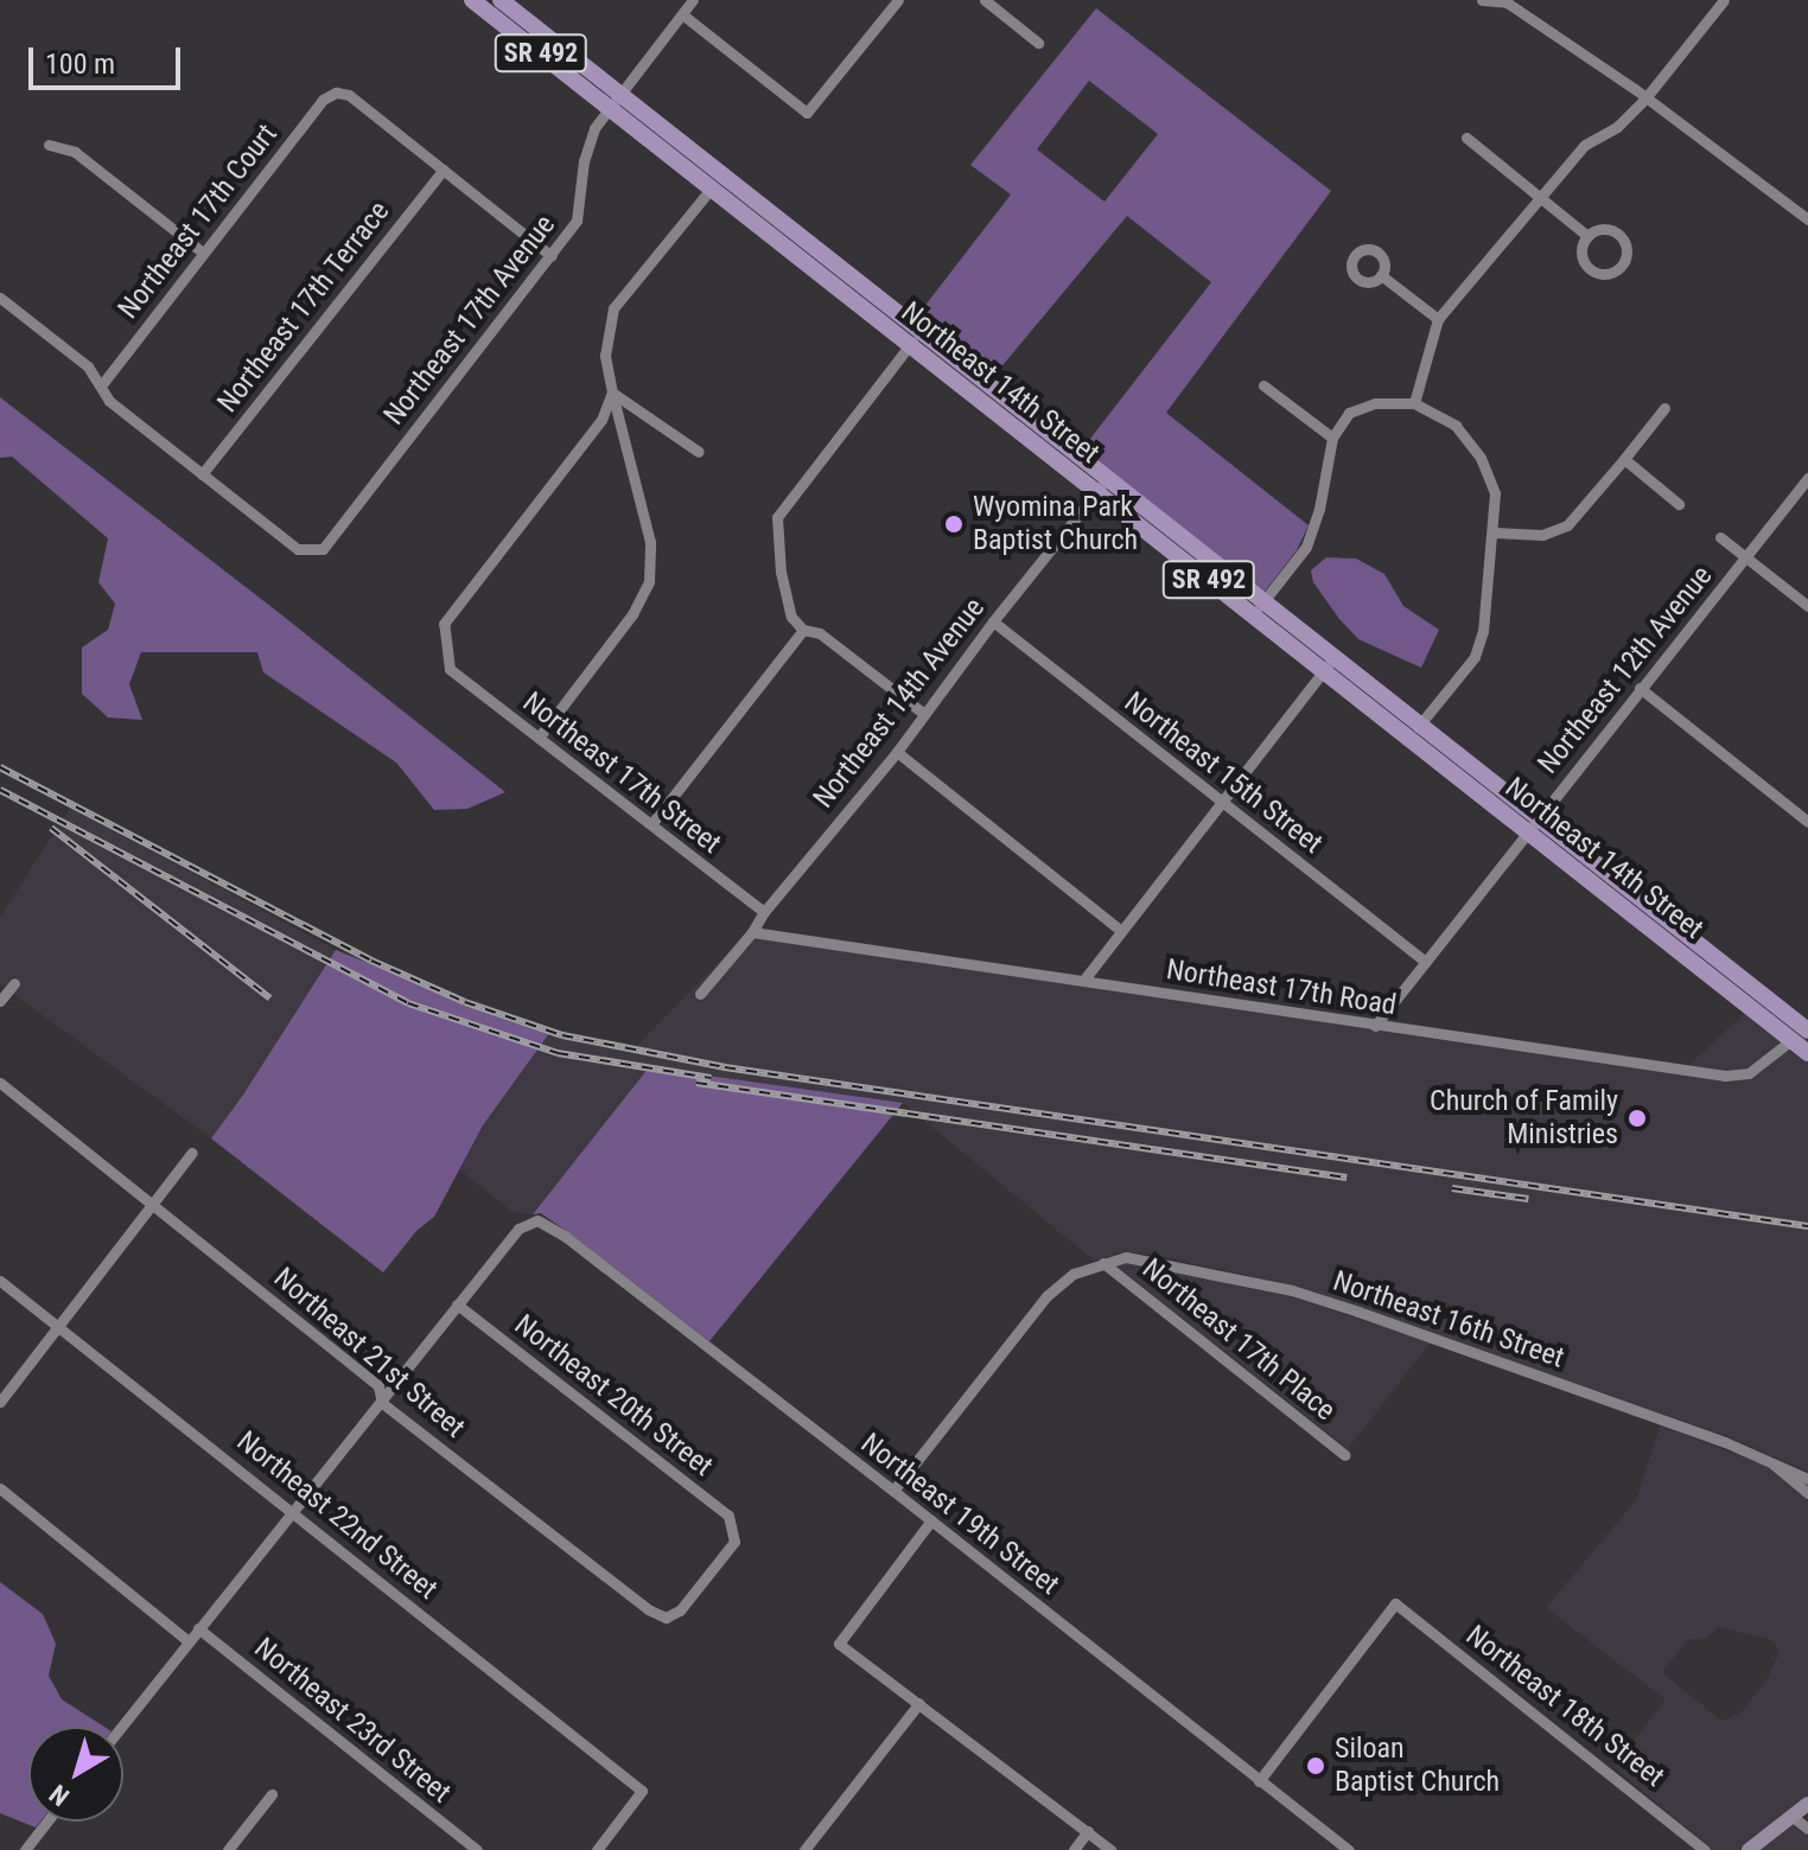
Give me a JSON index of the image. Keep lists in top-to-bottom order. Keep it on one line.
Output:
{"streets":{"main road":["SR 492","Northeast 14th Street"],"street":["Northeast 17th Court","Northeast 17th Terrace","Northeast 17th Avenue","Northeast 12th Avenue","Northeast 14th Avenue","Northeast 17th Street","Northeast 15th Street","Northeast 17th Road","Northeast 16th Street","Northeast 17th Place","Northeast 21st Street","Northeast 20th Street","Northeast 19th Street","Northeast 22nd Street","Northeast 18th Street","Northeast 23rd Street"]},"crossings":[["Northeast 17th Court","Northeast 17th Terrace"],["Northeast 17th Terrace","Northeast 17th Avenue"],["Northeast 17th Avenue","Northeast 14th Street"],["Northeast 14th Street","Northeast 12th Avenue"],["Northeast 14th Street","Northeast 14th Avenue"],["Northeast 14th Street","Northeast 17th Road"],["Northeast 12th Avenue","Northeast 15th Street"],["Northeast 12th Avenue","Northeast 17th Road"],["Northeast 14th Avenue","Northeast 17th Street"],["Northeast 14th Avenue","Northeast 15th Street"],["Northeast 16th Street","Northeast 17th Place"],["Northeast 21st Street","Northeast 20th Street"],["Northeast 20th Street","Northeast 19th Street"],["Northeast 19th Street","Northeast 18th Street"]],"places":["Wyomina Park Baptist Church","Church of Family Ministries","Siloan Baptist Church"],"scale_bar":"100 m","north":"bottom left"}
